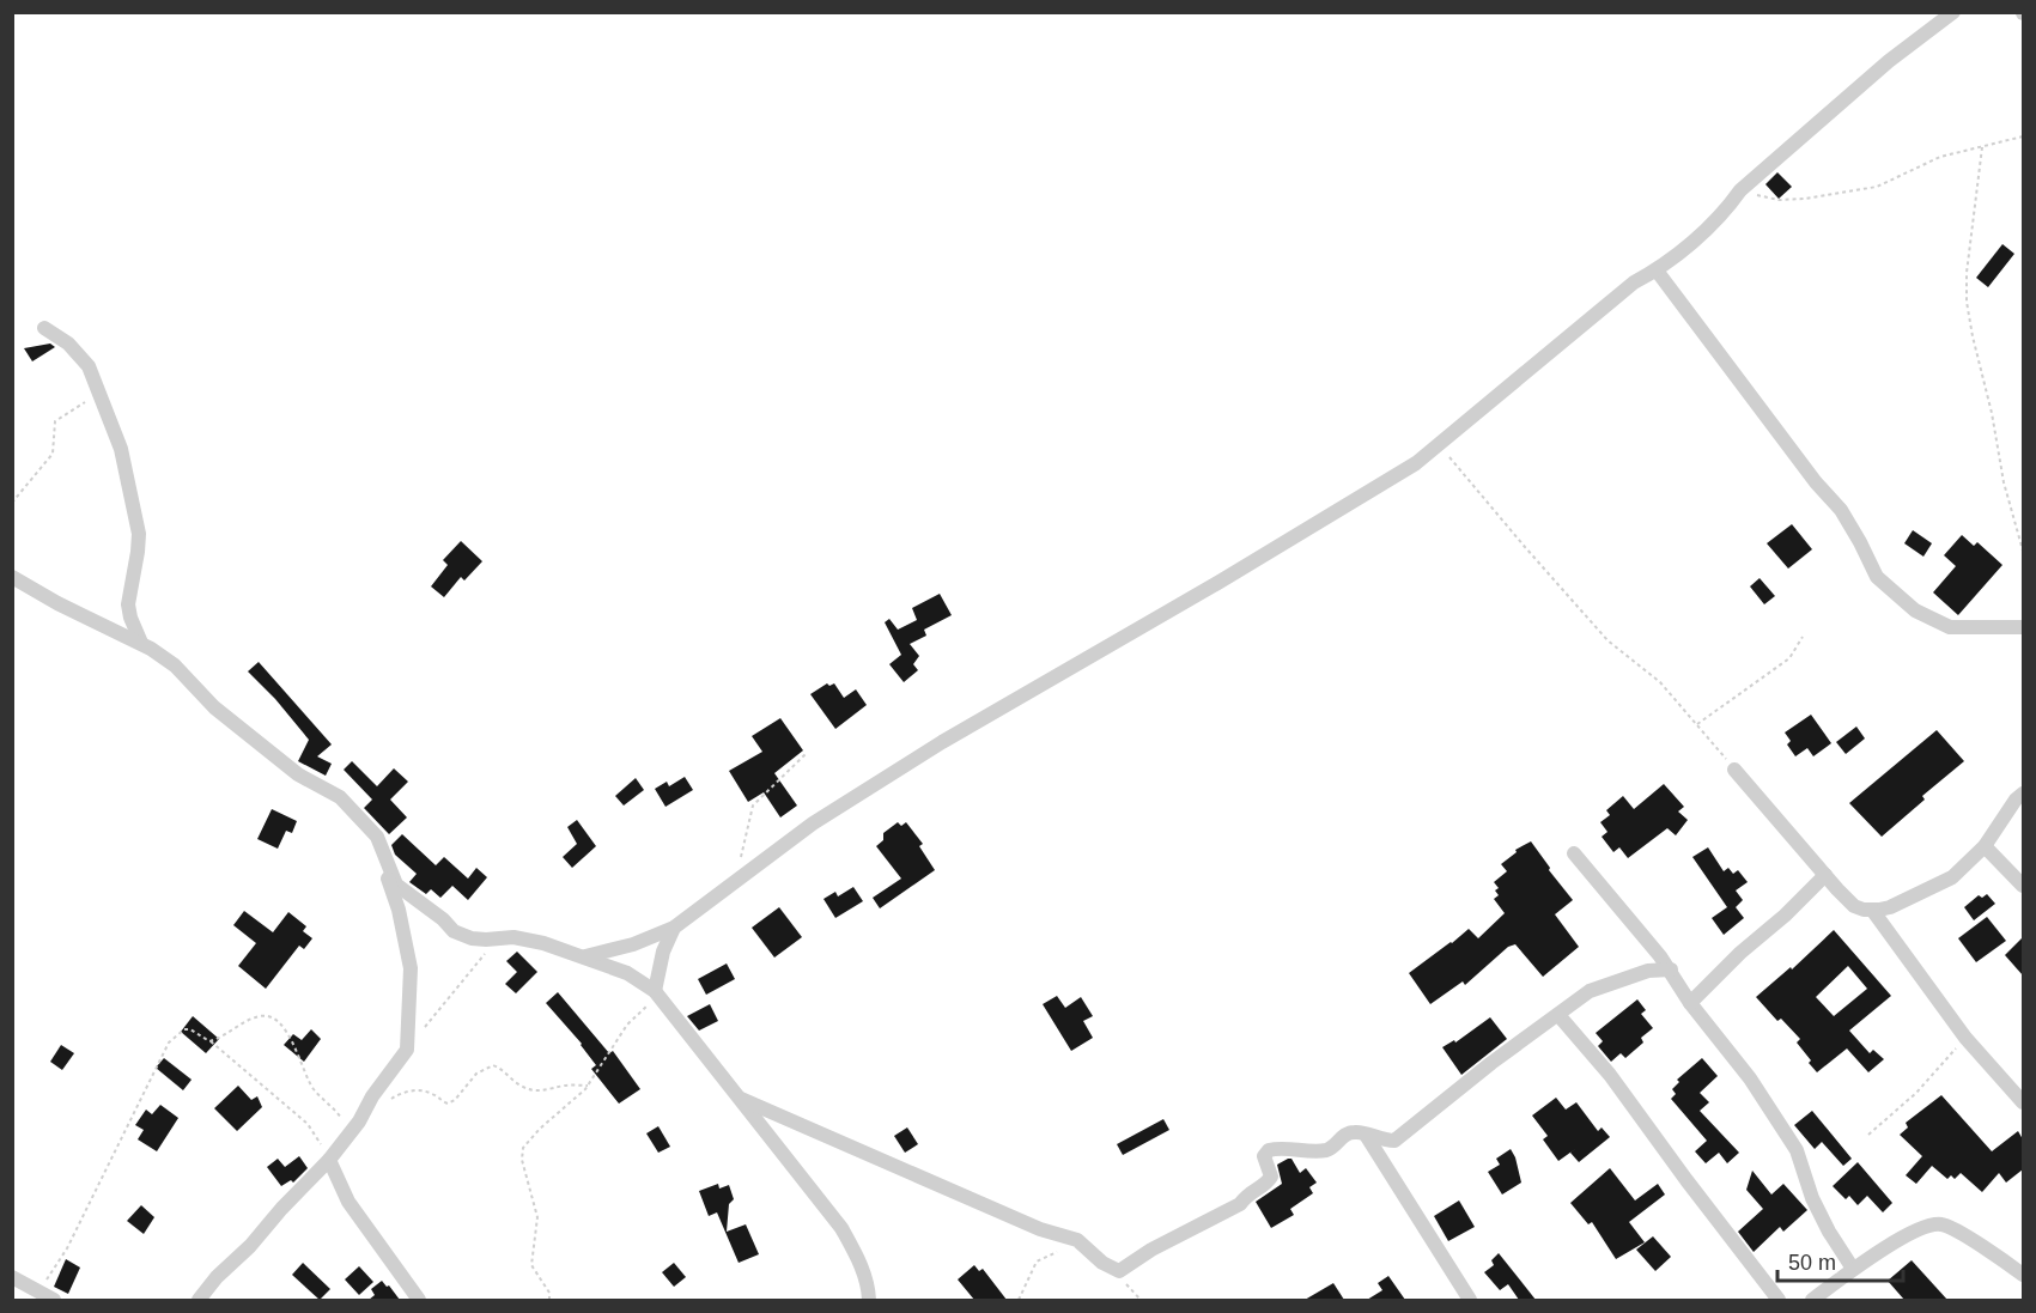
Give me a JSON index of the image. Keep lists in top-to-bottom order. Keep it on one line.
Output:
{"scale_bar":"50 m"}
